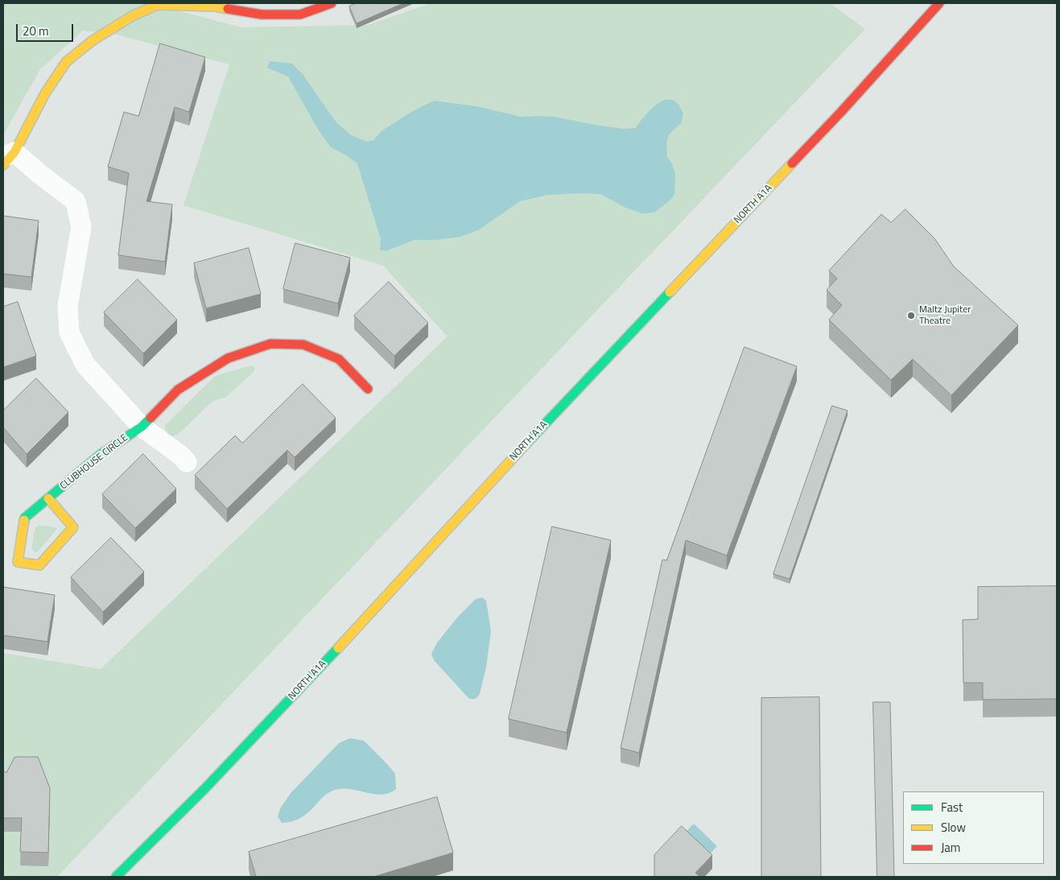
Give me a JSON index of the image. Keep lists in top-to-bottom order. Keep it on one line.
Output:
{"streets":{"street":["NORTH A1A","CLUBHOUSE CIRCLE"]},"places":["Maltz Jupiter Theatre"],"legend":["Fast","Slow","Jam"],"scale_bar":"20 m"}
